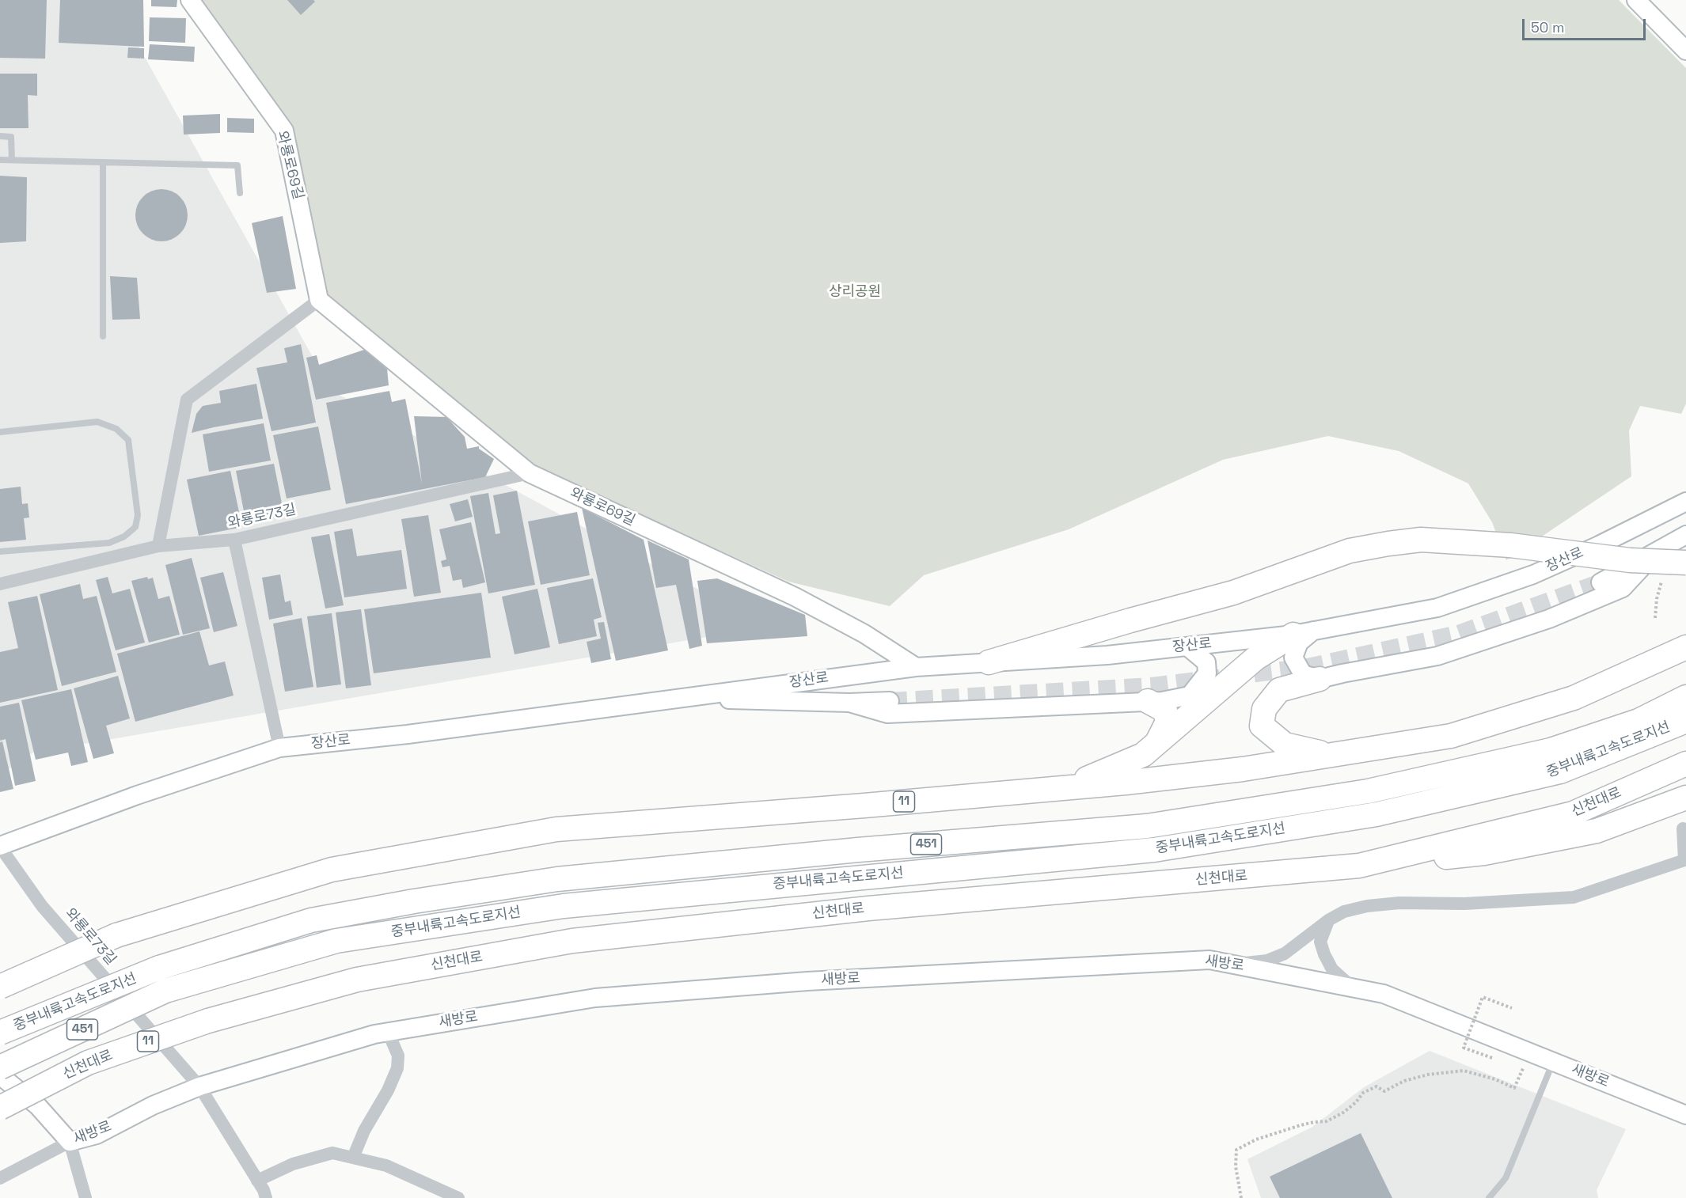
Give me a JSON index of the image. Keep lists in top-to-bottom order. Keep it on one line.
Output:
{"streets":{"highway":["중부내륙고속도로지선","11","신천대로","451"],"main road":["와룡로69길","장산로","새방로"],"street":["와룡로73길"]},"crossings":[["와룡로69길","와룡로73길"],["와룡로69길","장산로"],["와룡로73길","장산로"],["와룡로73길","새방로"]],"parks":["상리공원"],"scale_bar":"50 m"}
